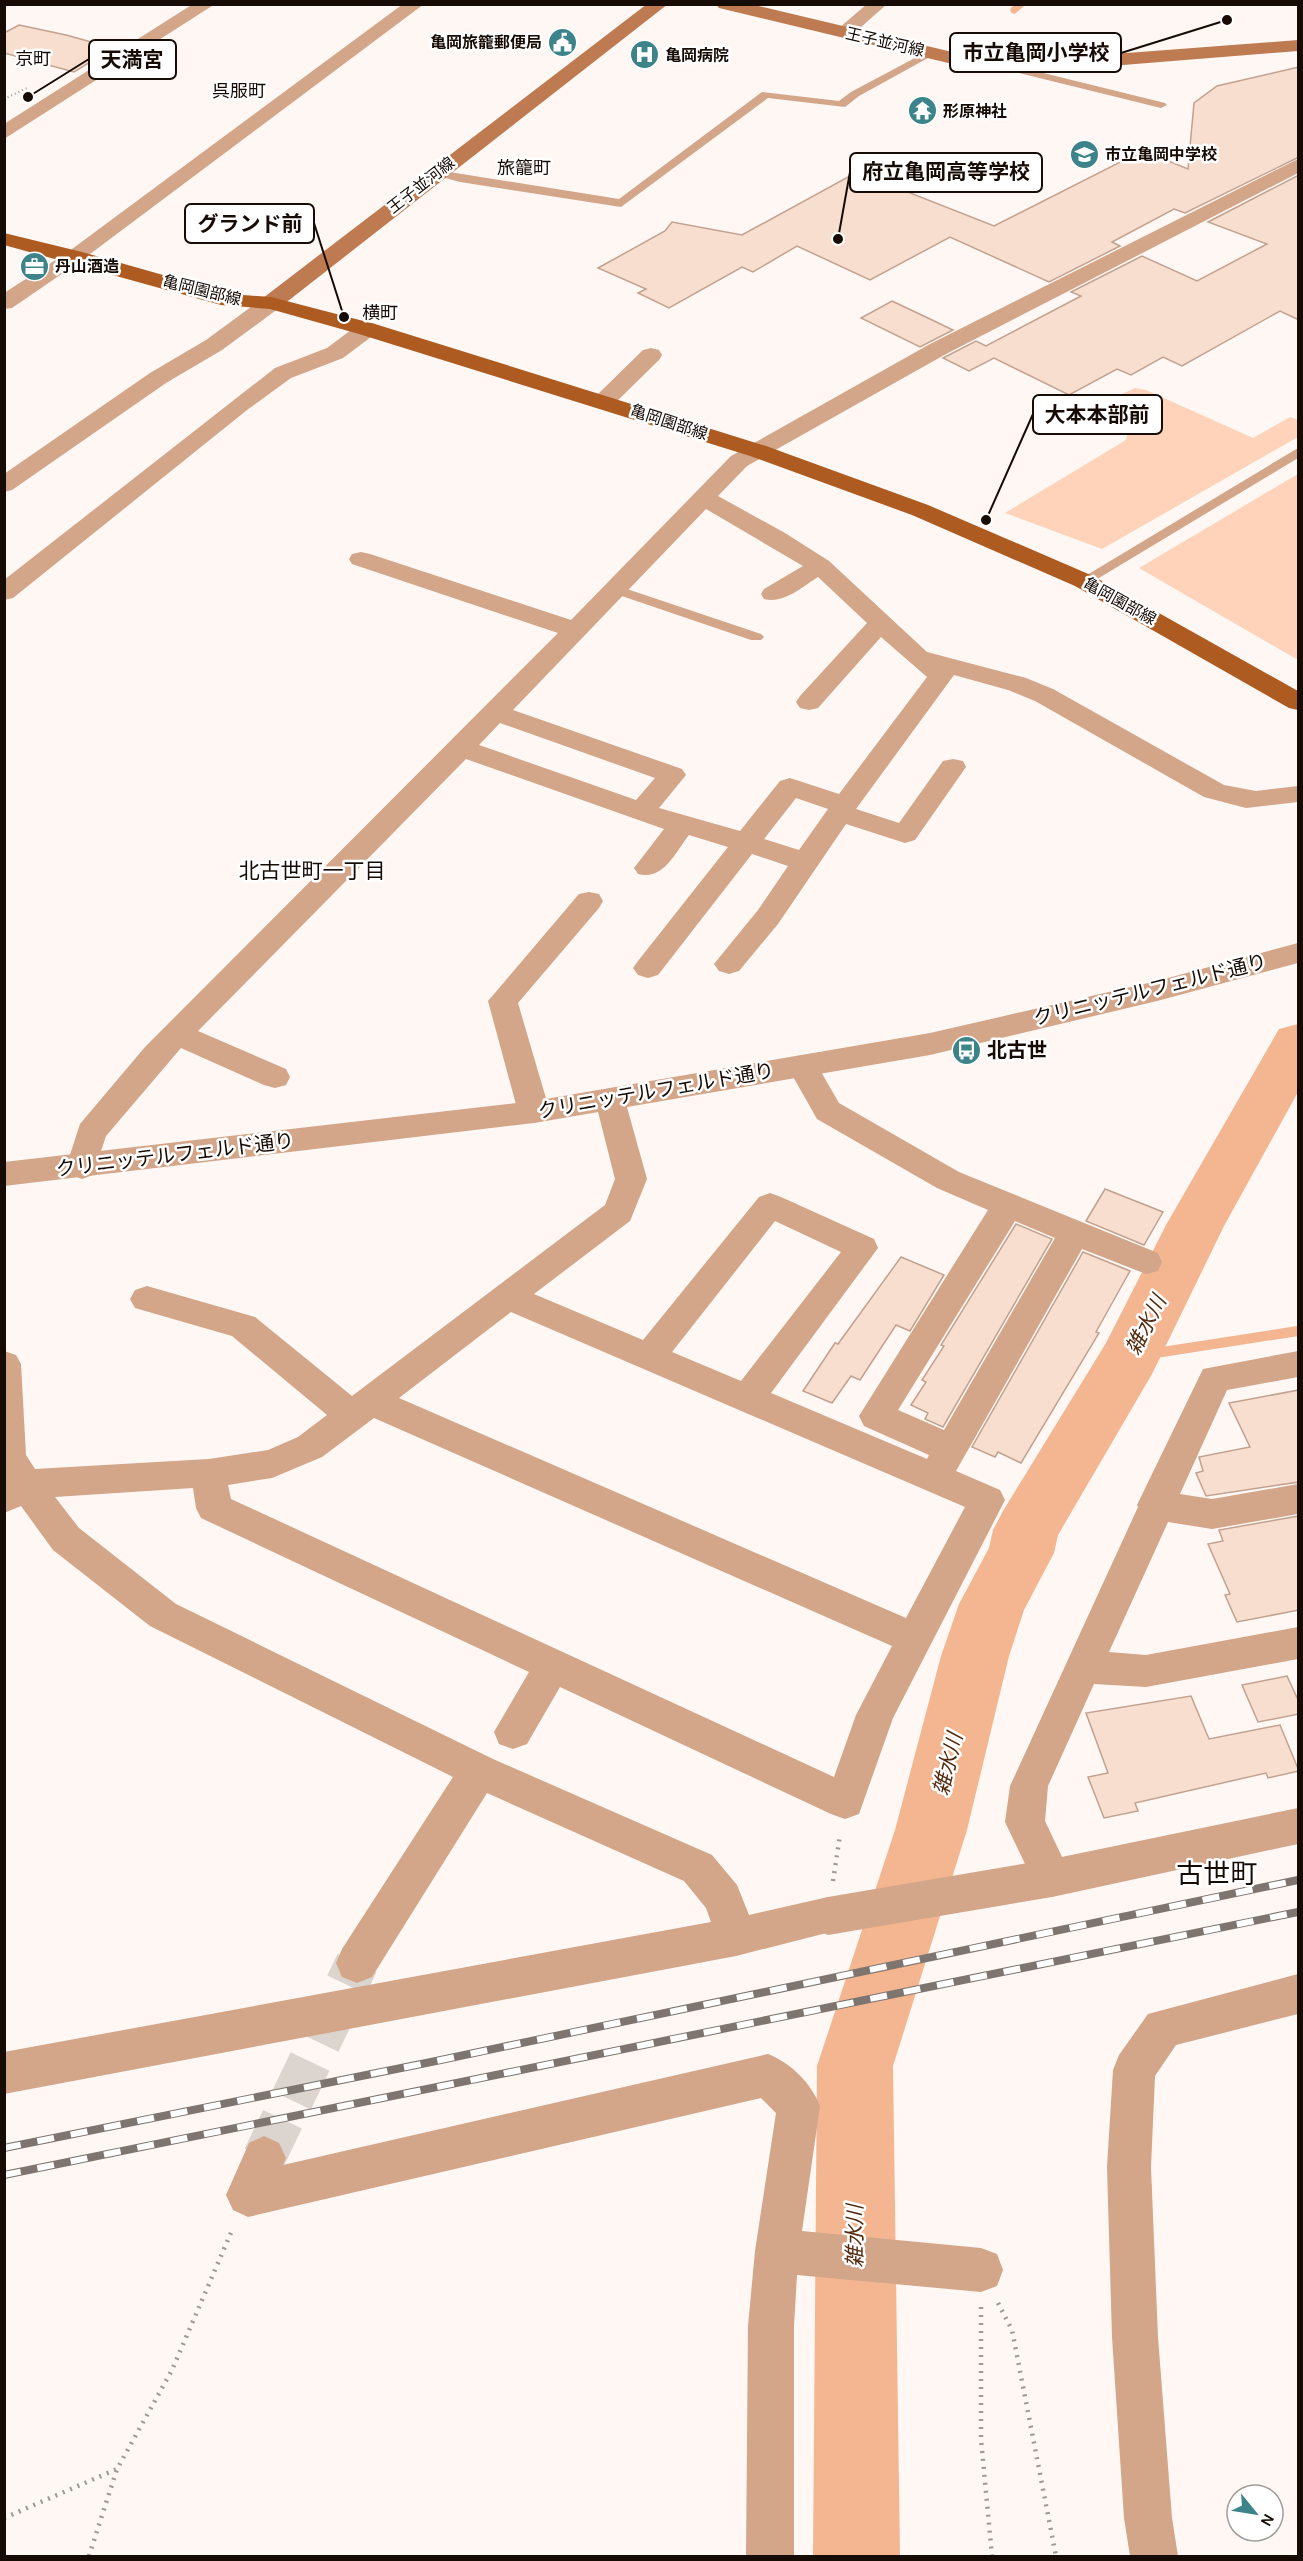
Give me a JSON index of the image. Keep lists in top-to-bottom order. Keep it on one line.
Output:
{"streets":{"main road":["王子並河線","亀岡園部線"],"street":["クリニッテルフェルド通り"]},"crossings":[["王子並河線","亀岡園部線"]],"districts":["京町","呉服町","旅籠町","横町","北古世町一丁目","古世町"],"water":["雑水川"],"places":{"other":["市立亀岡小学校","天満宮","府立亀岡高等学校","グランド前","大本本部前"],"public building":["亀岡旅籠郵便局"],"hospital":["亀岡病院"],"temple":["形原神社"],"school or university":["市立亀岡中学校"],"office":["丹山酒造"],"bus stop":["北古世"]},"north":"bottom right"}
